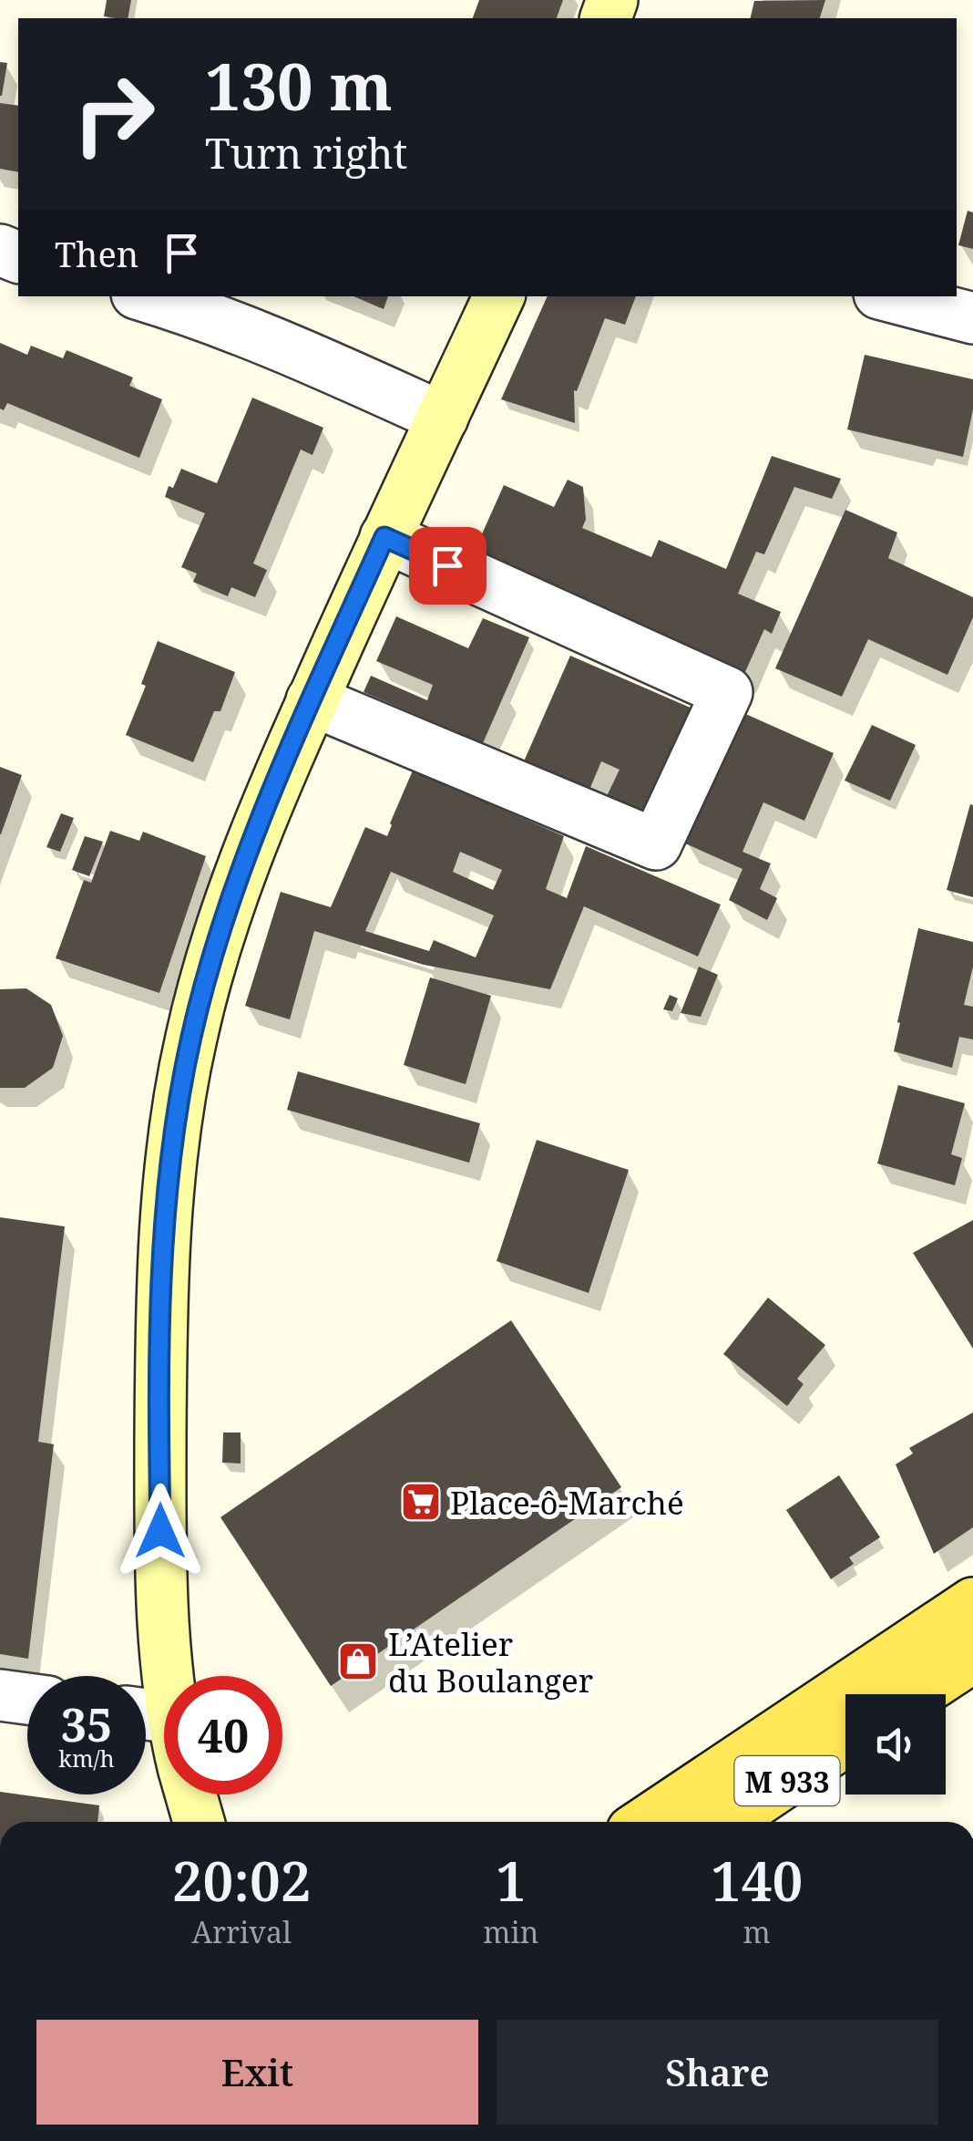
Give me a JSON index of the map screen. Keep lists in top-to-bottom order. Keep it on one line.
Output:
{"streets":{"main road":["M 933"]},"places":{"supermarket":["Place-ô-Marché"],"shop":["L’Atelier du Boulanger"]},"page":{"turn":["130 m","Turn right"],"then":"Then","speed":"35 km/h","limit":"40","eta":["20:02","Arrival","1","min","140","m"],"buttons":["Exit","Share"]}}
